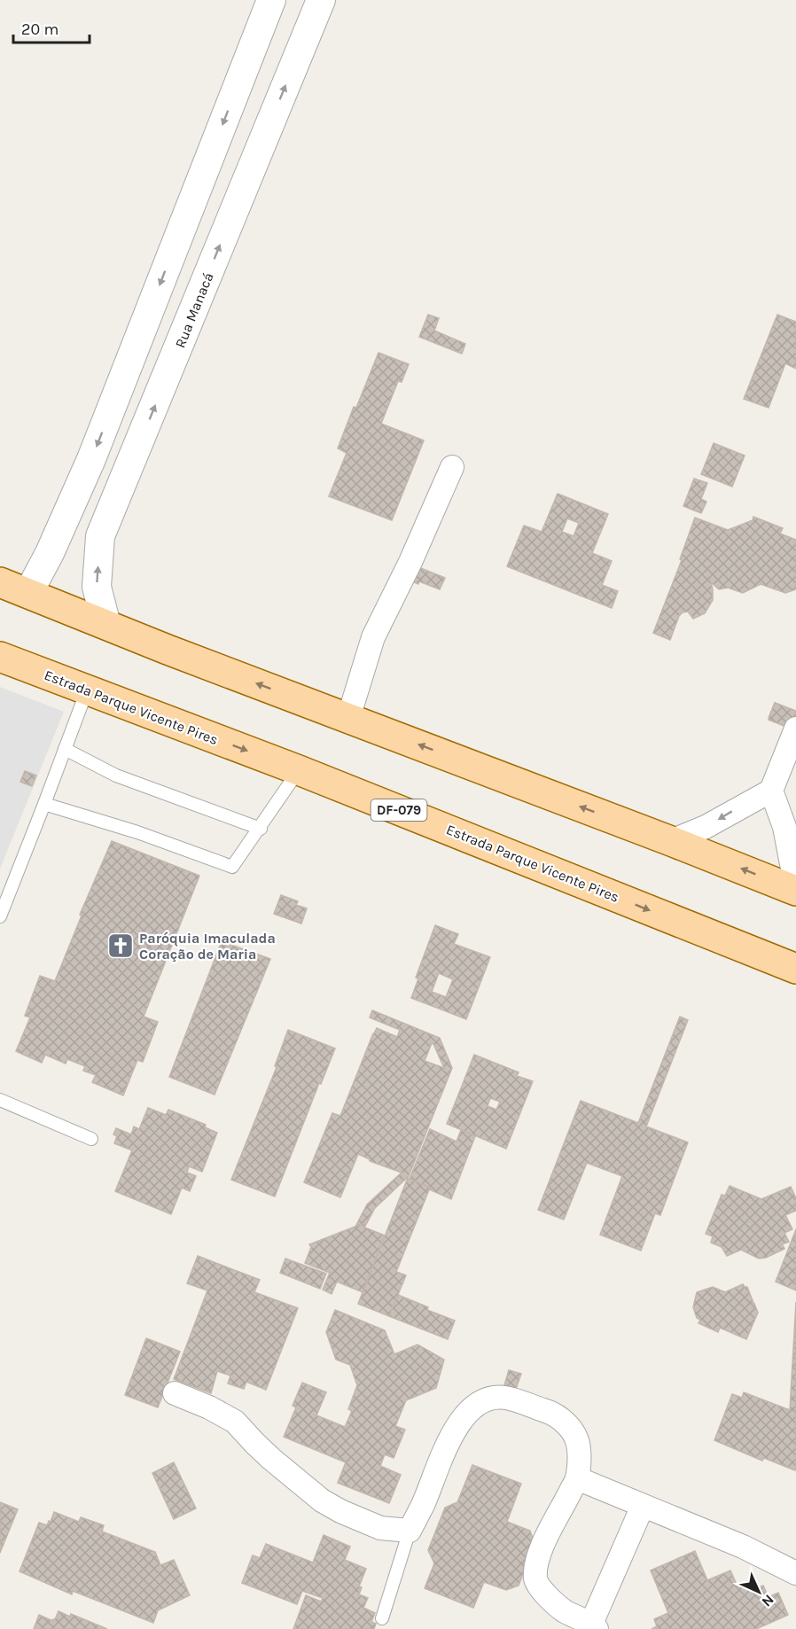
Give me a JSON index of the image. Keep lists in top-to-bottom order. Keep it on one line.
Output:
{"streets":{"main road":["Estrada Parque Vicente Pires","DF-079"],"street":["Rua Manacá"]},"places":{"church":["Paróquia Imaculada Coração de Maria"]},"scale_bar":"20 m","north":"bottom right"}
